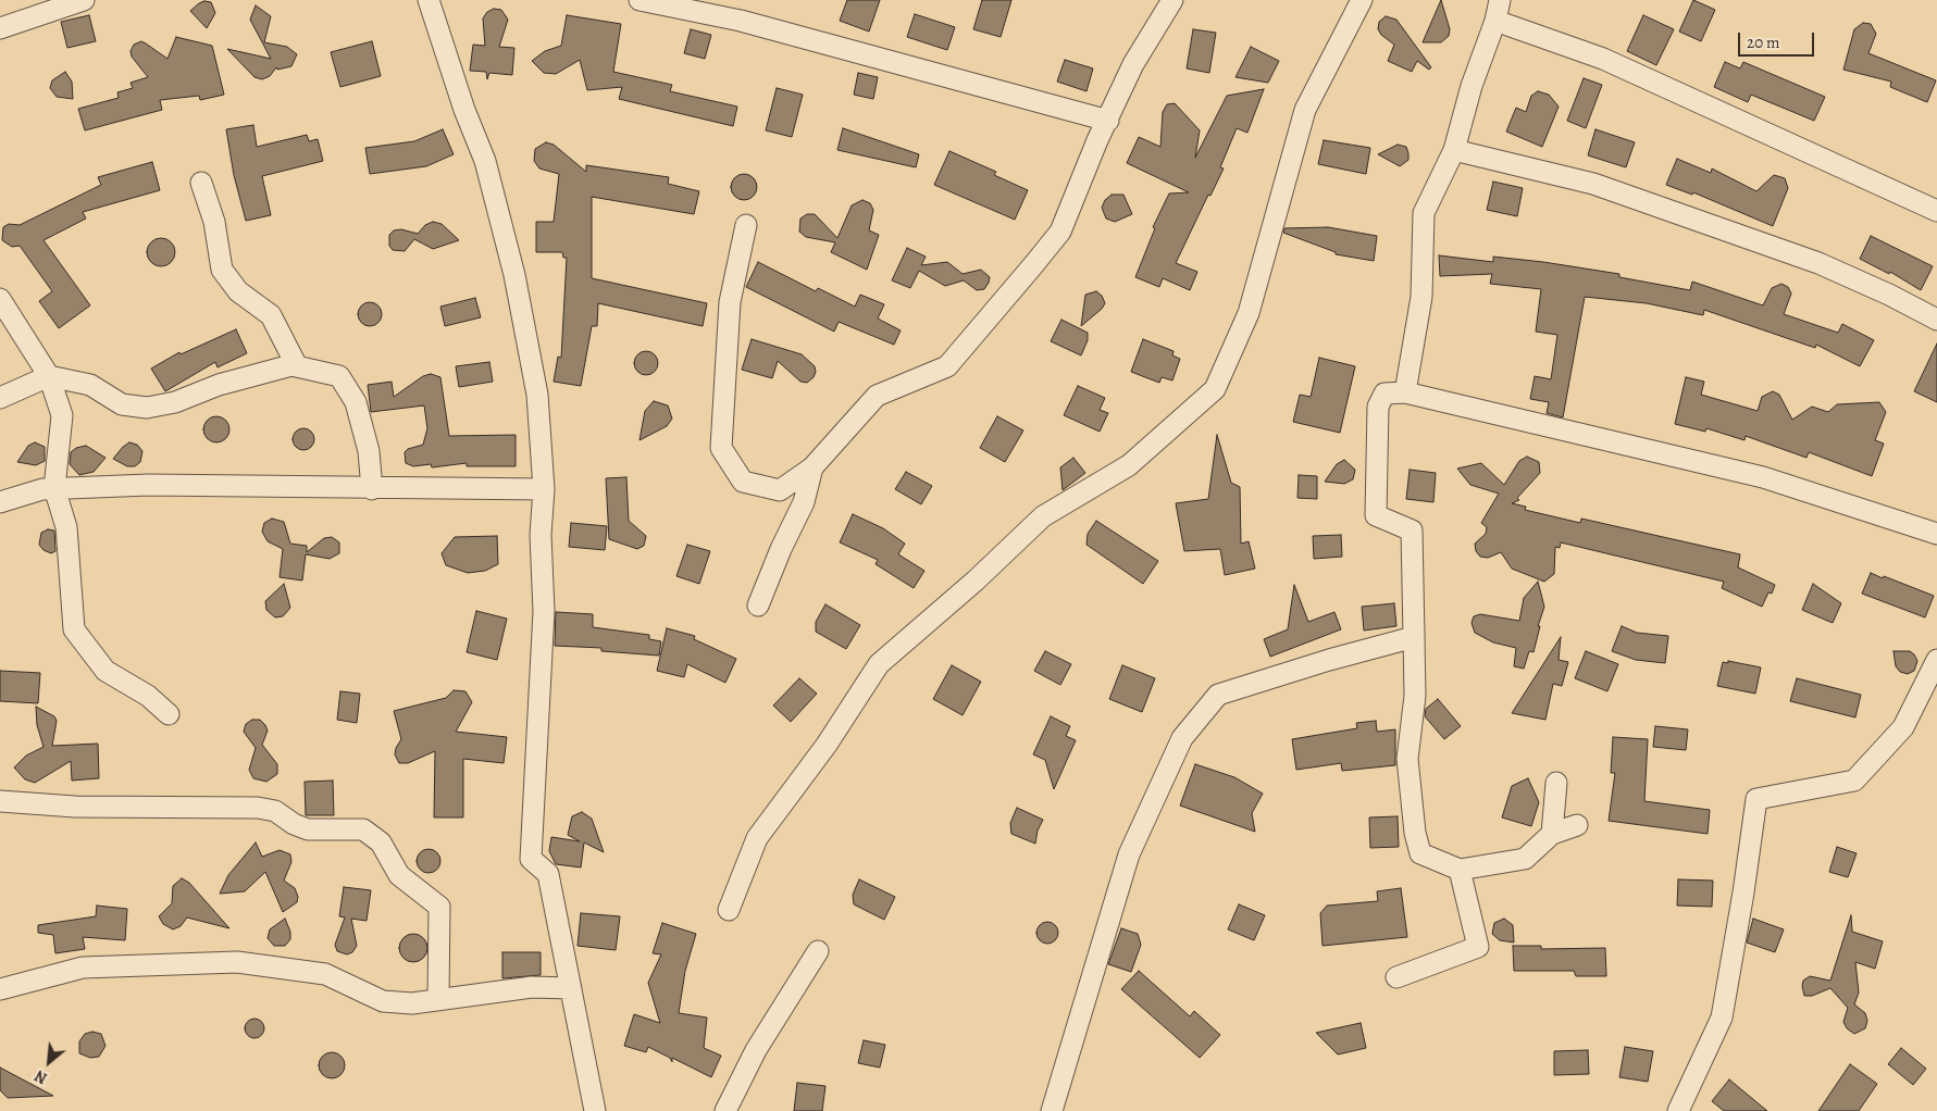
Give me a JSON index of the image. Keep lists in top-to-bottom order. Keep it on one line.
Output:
{"scale_bar":"20 m","north":"bottom left"}
